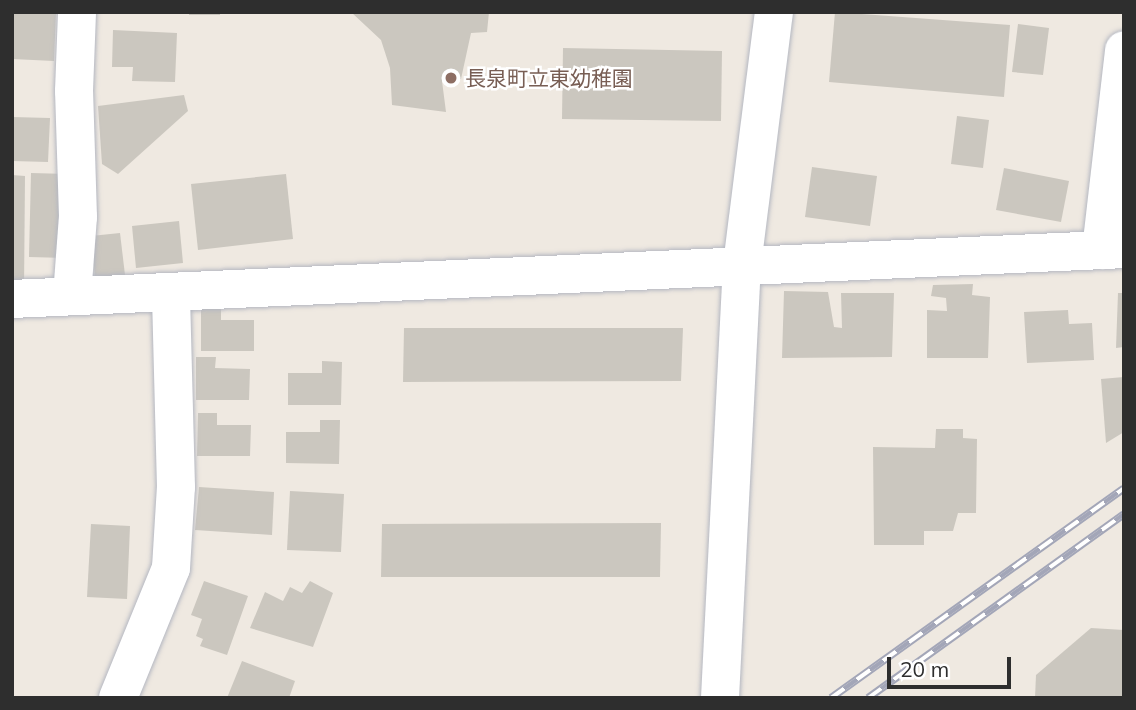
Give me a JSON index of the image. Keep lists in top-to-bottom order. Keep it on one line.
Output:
{"places":["長泉町立東幼稚園"],"scale_bar":"20 m"}
